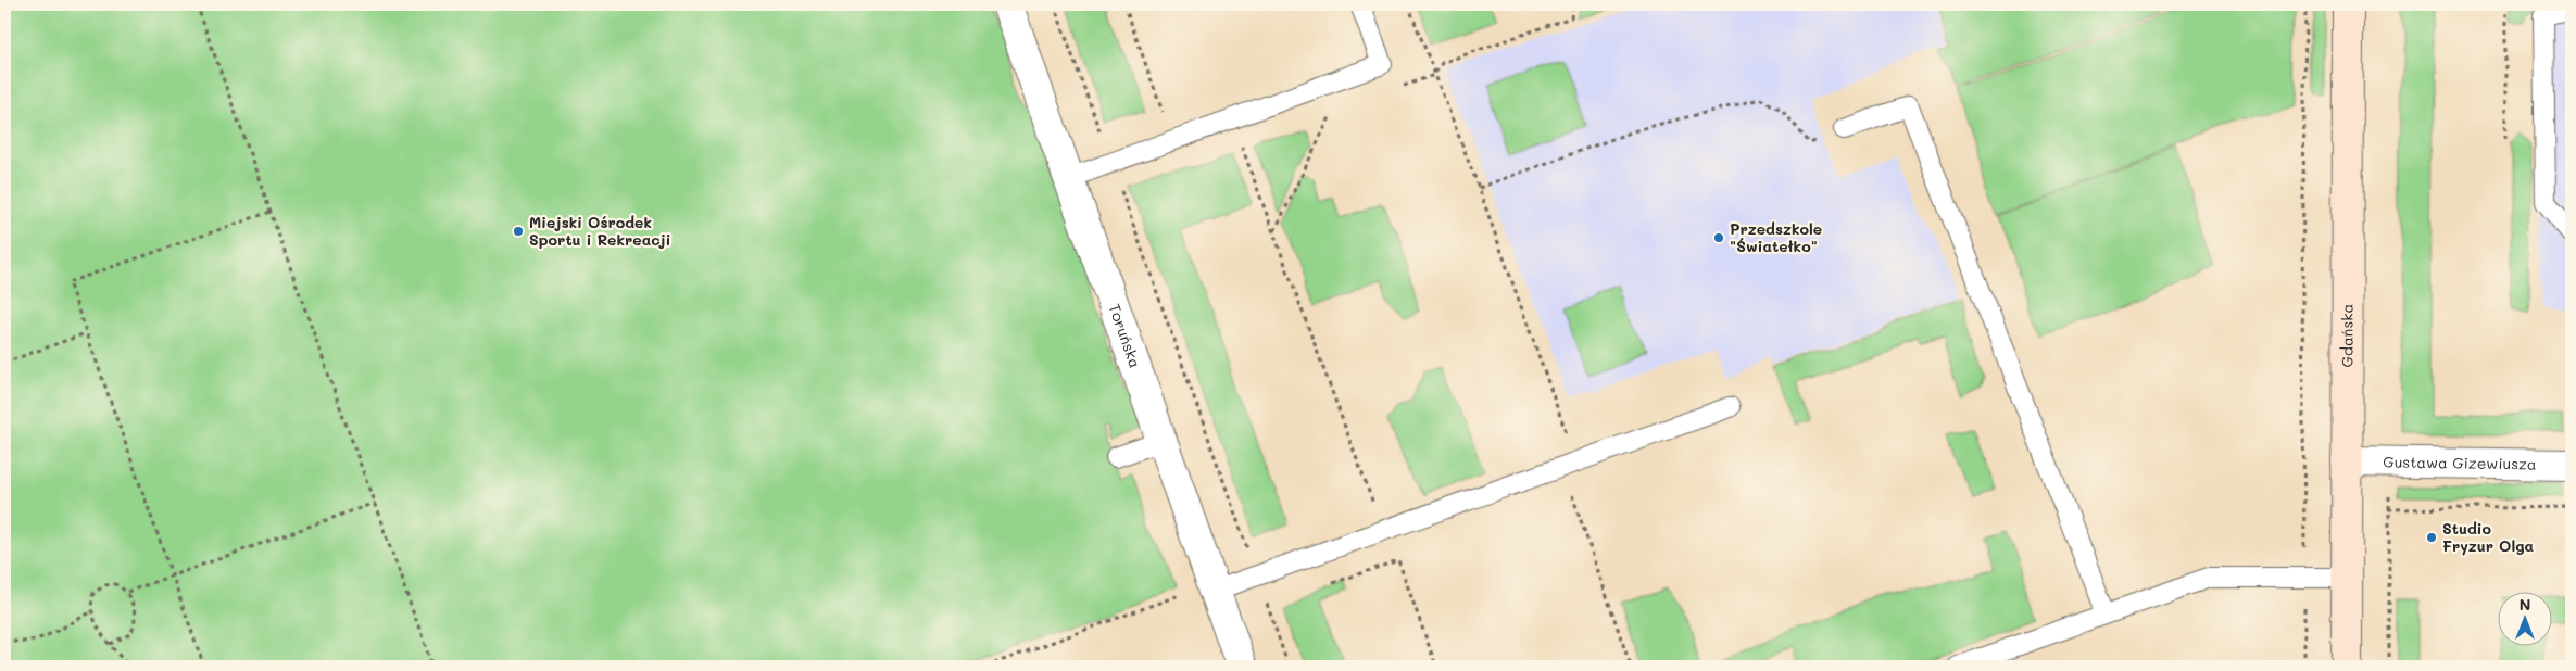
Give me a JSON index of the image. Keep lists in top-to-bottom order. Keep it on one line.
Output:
{"streets":{"street":["Toruńska","Gdańska","Gustawa Gizewiusza"]},"crossings":[["Gdańska","Gustawa Gizewiusza"]],"places":["Miejski Ośrodek Sportu i Rekreacji","Przedszkole \"Światełko\"","Studio Fryzur Olga"],"north":"top"}
